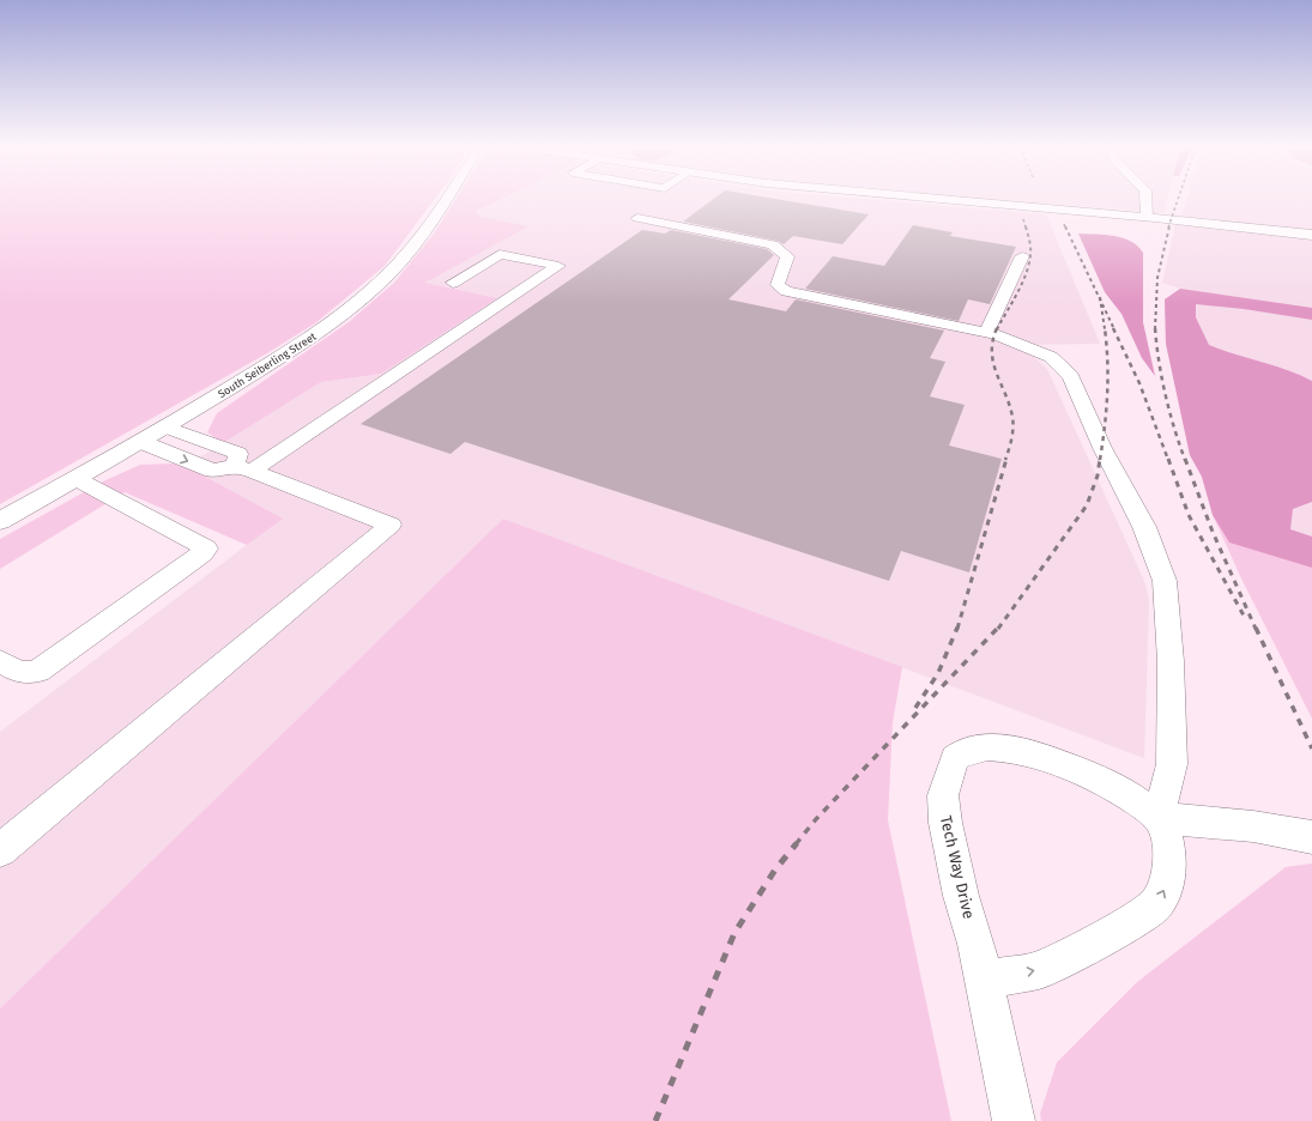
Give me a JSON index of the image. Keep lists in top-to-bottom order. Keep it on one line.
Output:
{"streets":{"main road":["South Seiberling Street"],"street":["Tech Way Drive"]}}
